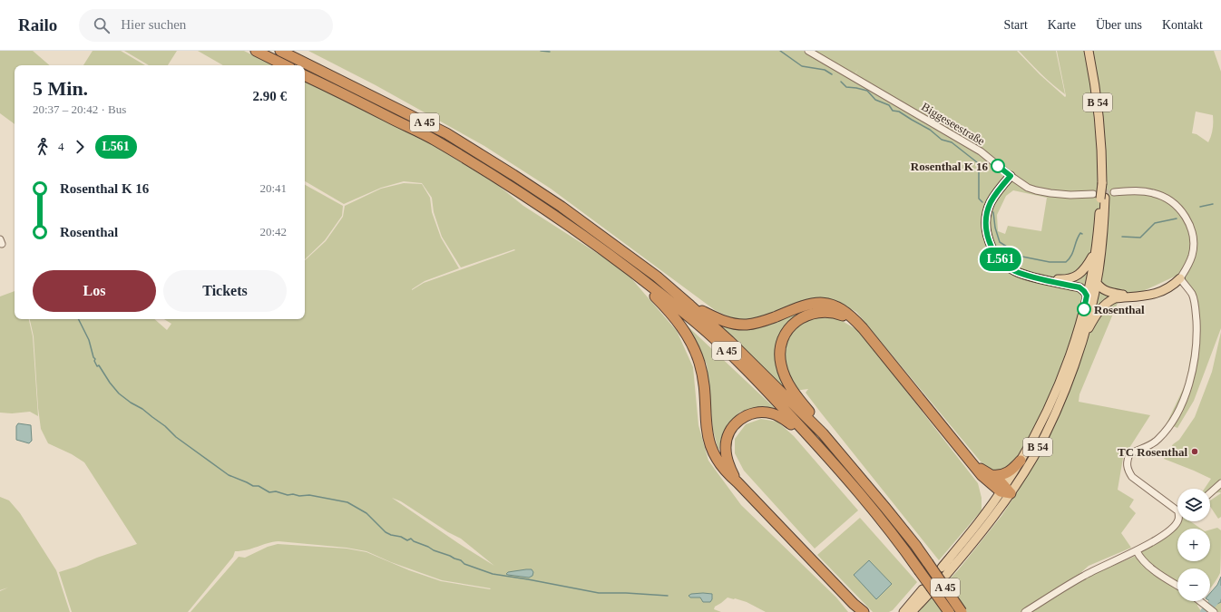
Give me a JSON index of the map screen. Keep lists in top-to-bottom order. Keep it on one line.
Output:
{"streets":{"highway":["A 45"],"main road":["B 54"],"street":["Biggeseestraße"]},"crossings":[["B 54","Biggeseestraße"]],"places":["Rosenthal K 16","Rosenthal","TC Rosenthal"],"lines":["bus line L561"],"page":{"header":"Railo","search":"Hier suchen","nav":["Start","Karte","Über uns","Kontakt"],"on_map":"L561","heading":["5 Min.","20:37 – 20:42 · Bus","2.90 €"],"legs":["4","L561"],"list":[{"name":"Rosenthal K 16","value":"20:41"},{"name":"Rosenthal","value":"20:42"}],"buttons":["Los","Tickets"],"map_buttons":["+","−"]}}
